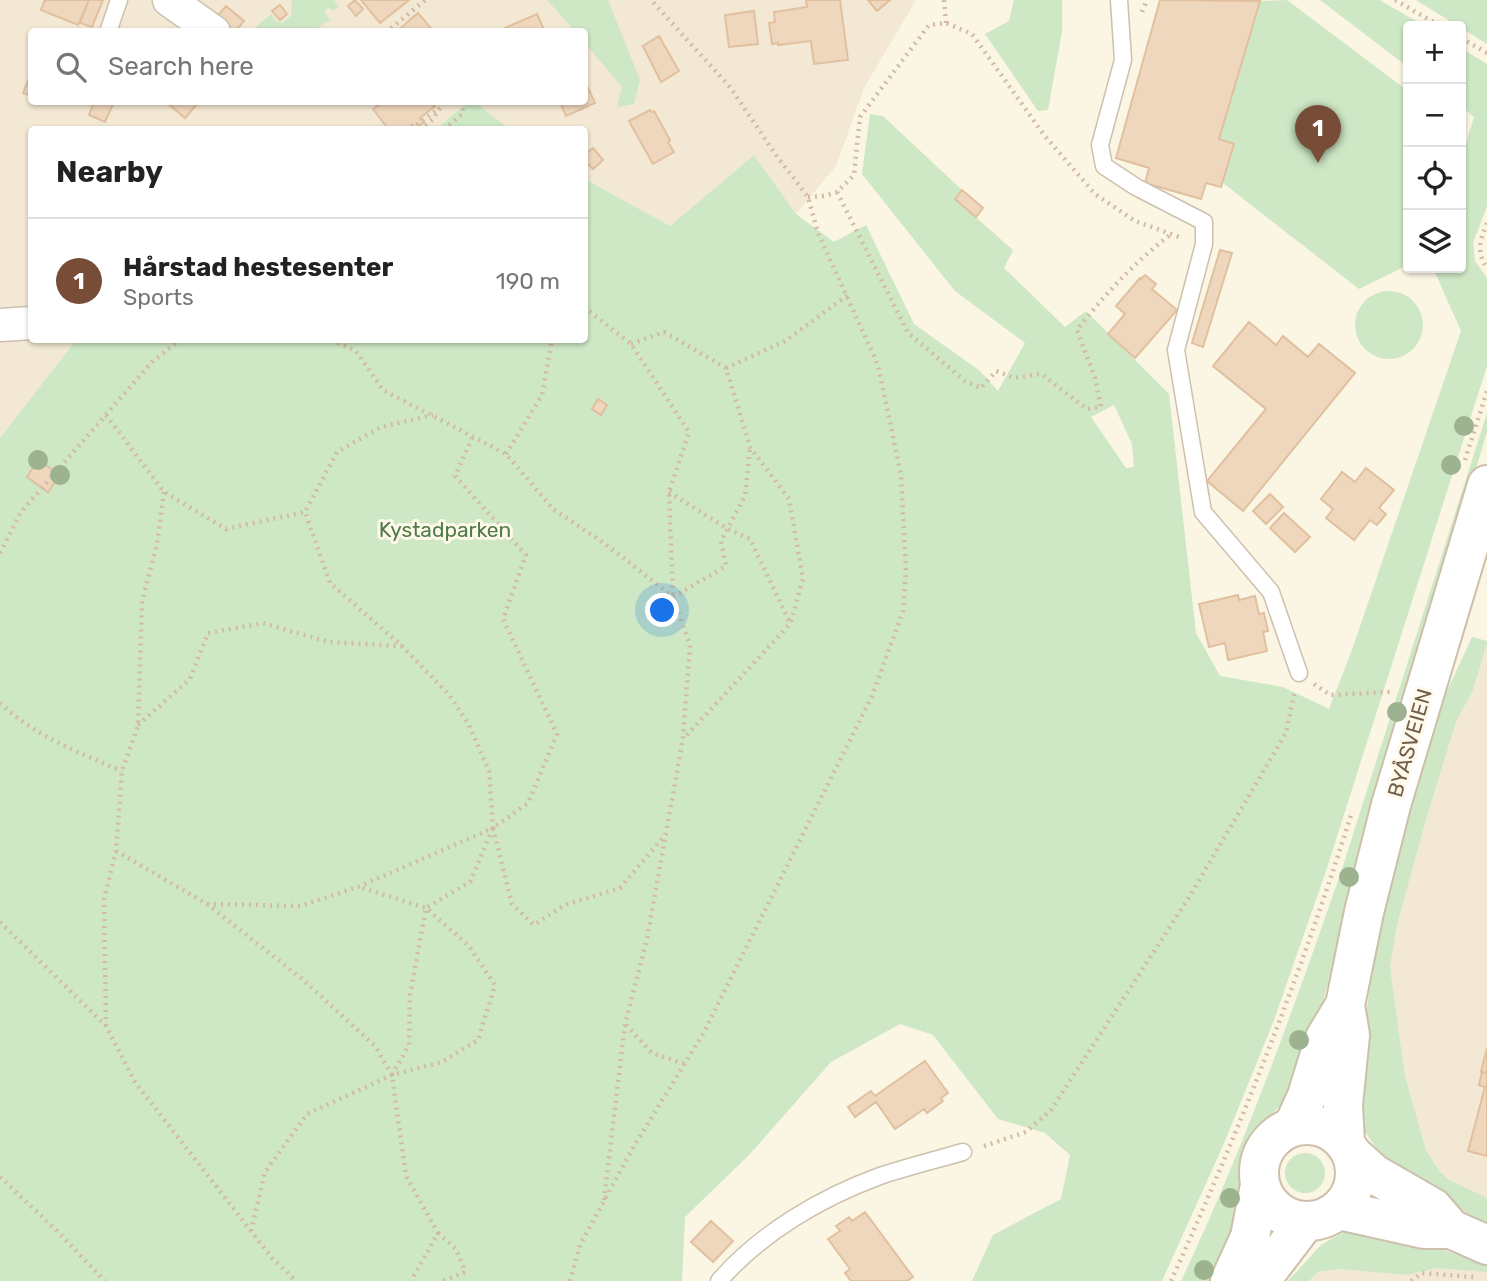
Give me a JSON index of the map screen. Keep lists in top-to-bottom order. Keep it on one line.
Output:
{"streets":{"main road":["BYÅSVEIEN"]},"parks":["Kystadparken"],"page":{"map_buttons":["+","−"],"search":"Search here","pins":"1","heading":"Nearby","list":[{"mark":"1","name":"Hårstad hestesenter","note":"Sports","value":"190 m"}]}}
